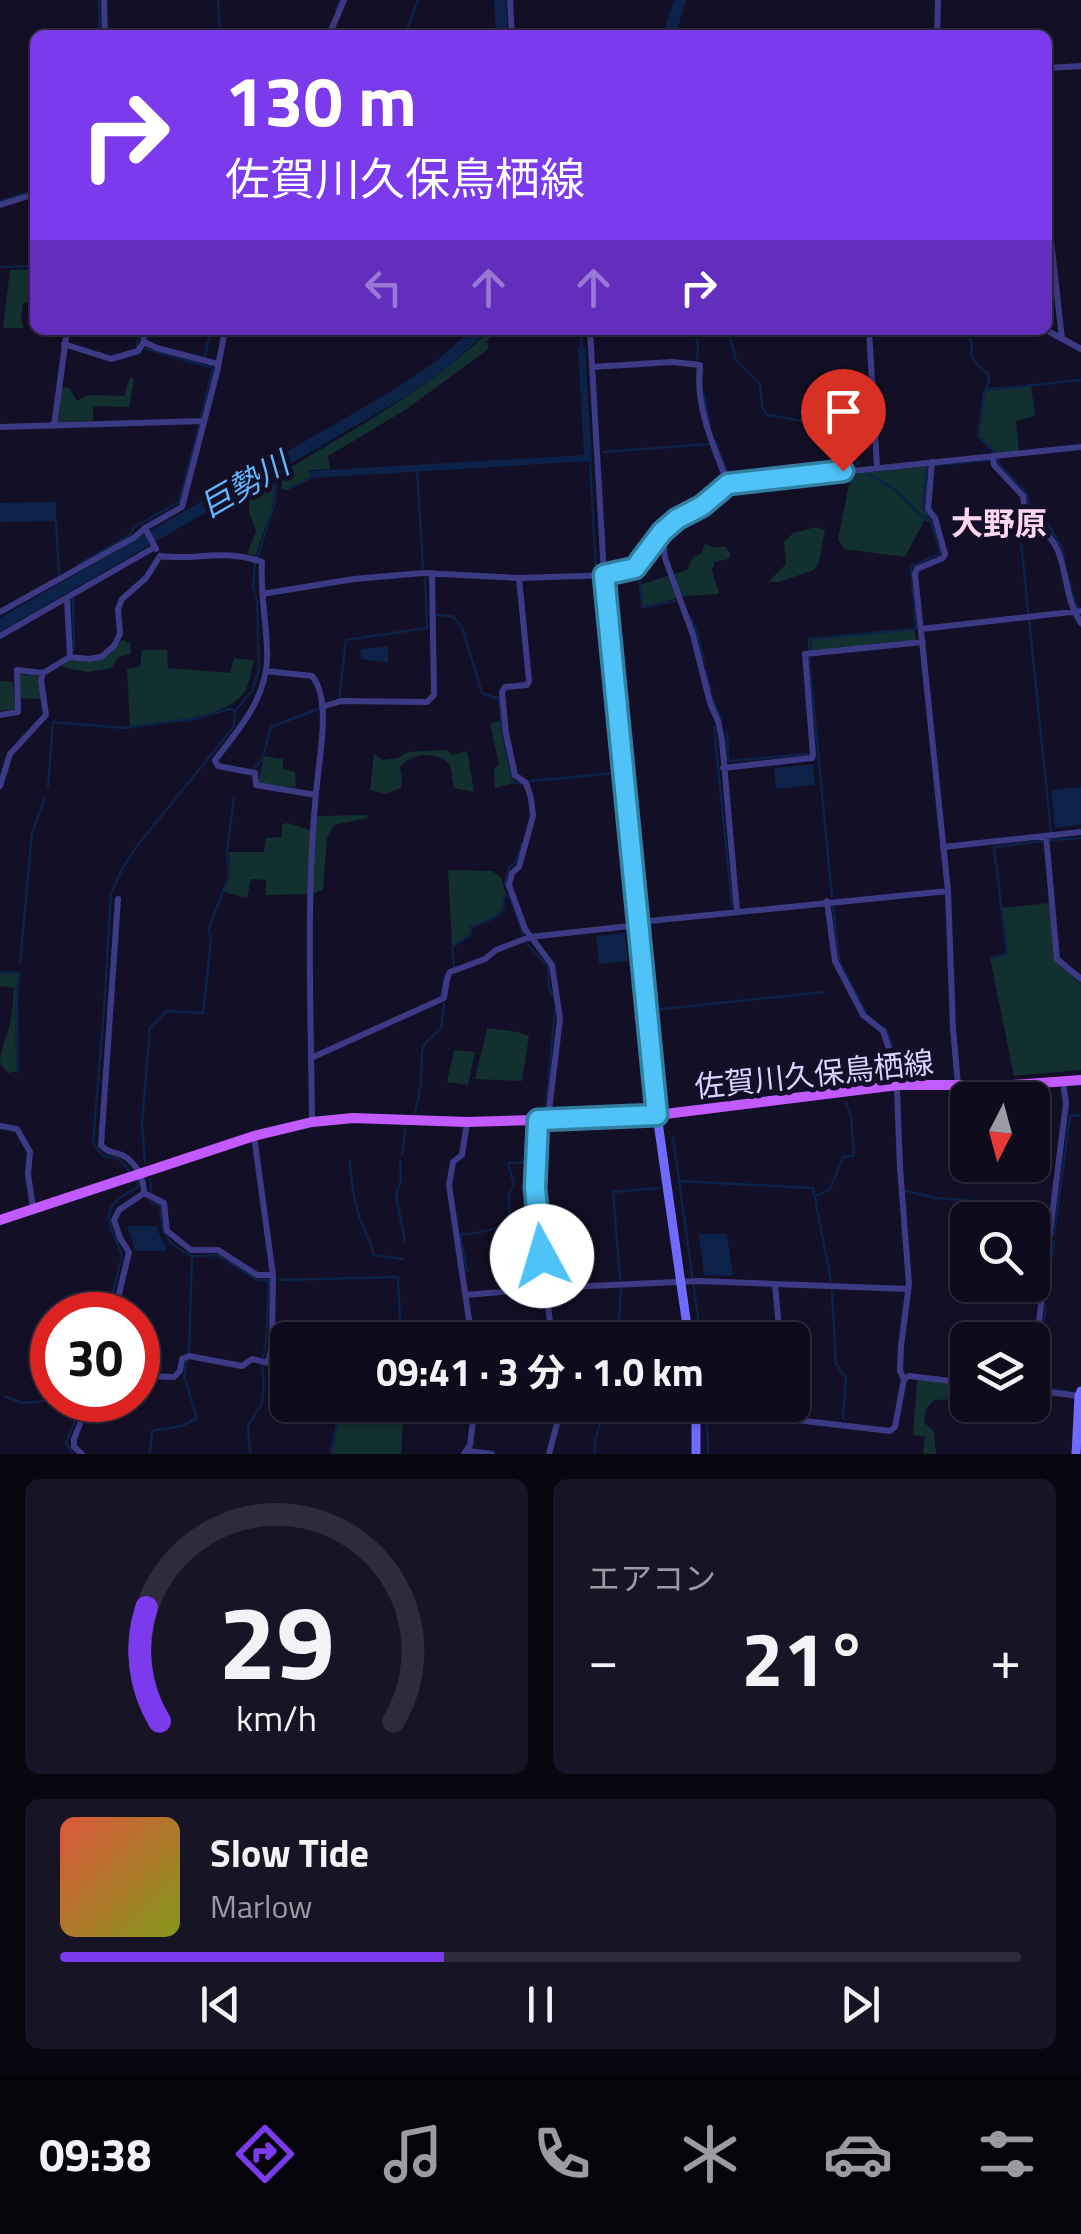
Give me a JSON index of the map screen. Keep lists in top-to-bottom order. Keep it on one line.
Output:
{"streets":{"main road":["佐賀川久保鳥栖線"]},"districts":["大野原"],"water":["巨勢川"],"north":"bottom","page":{"turn":["130 m","佐賀川久保鳥栖線"],"limit":"30","trip":"09:41 · 3 分 · 1.0 km","tile":"エアコン","heat":["−","21°","+"],"song":["Slow Tide","Marlow"],"tabs":"09:38","gauge":["29","km/h"]}}
